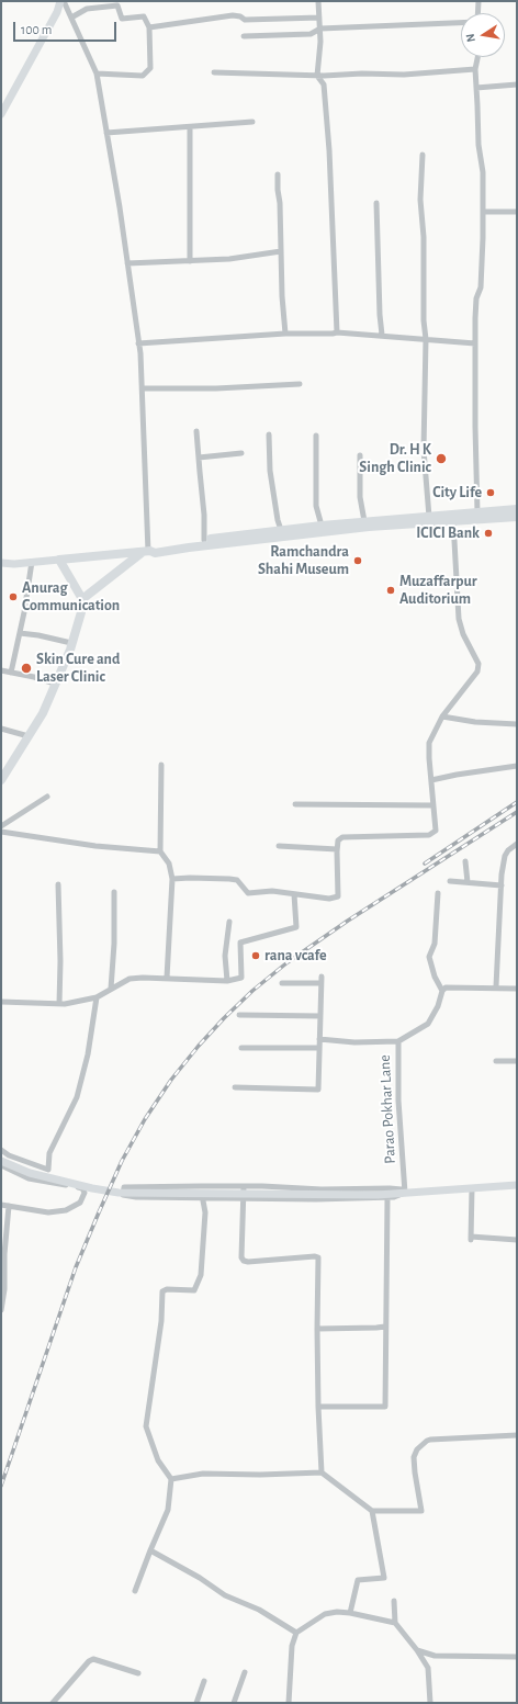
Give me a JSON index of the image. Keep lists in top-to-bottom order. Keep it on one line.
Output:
{"streets":{"street":["Parao Pokhar Lane"]},"places":["Dr. H K Singh Clinic","City Life","ICICI Bank","Ramchandra Shahi Museum","Muzaffarpur Auditorium","Anurag Communication","Skin Cure and Laser Clinic","rana vcafe"],"scale_bar":"100 m","north":"left"}
